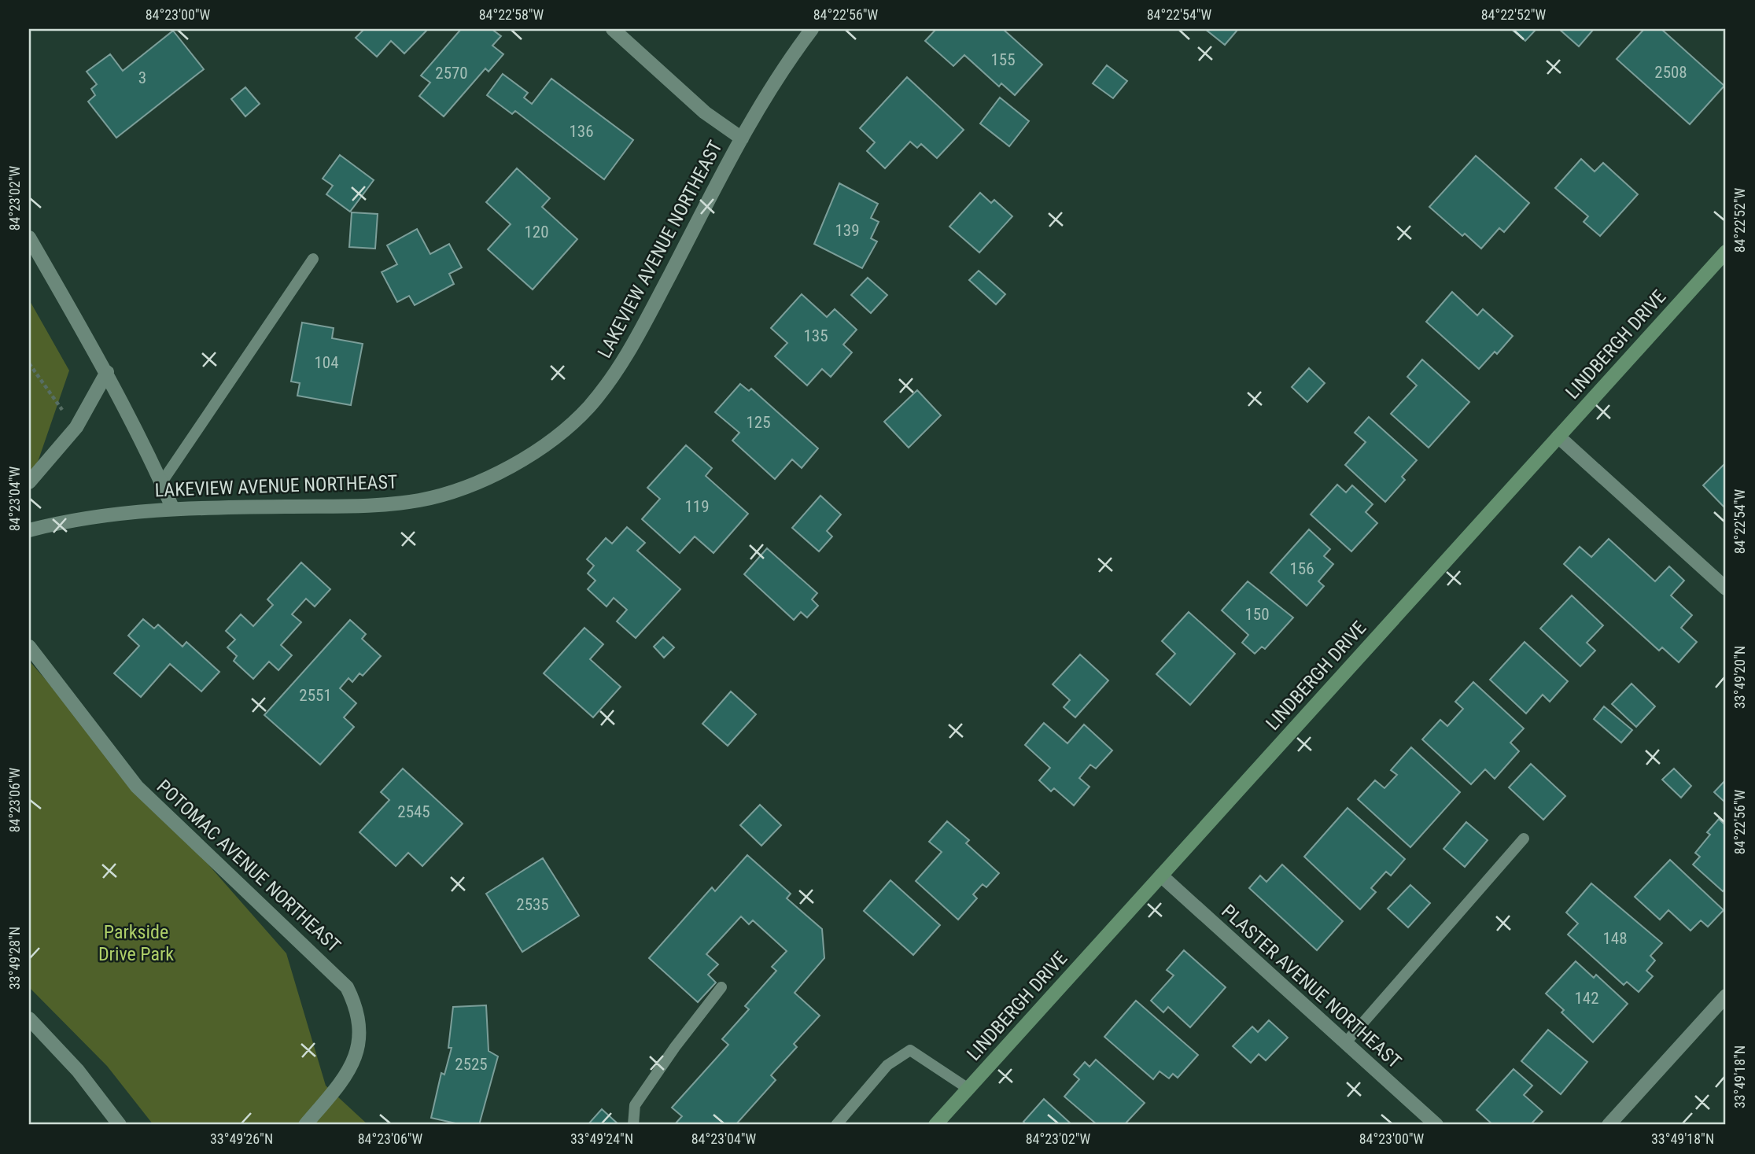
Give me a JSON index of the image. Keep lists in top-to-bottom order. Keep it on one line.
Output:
{"streets":{"main road":["LINDBERGH DRIVE"],"street":["LAKEVIEW AVENUE NORTHEAST","POTOMAC AVENUE NORTHEAST","PLASTER AVENUE NORTHEAST"]},"crossings":[["LINDBERGH DRIVE","PLASTER AVENUE NORTHEAST"]],"parks":["Parkside Drive Park"],"house_numbers":["155","2508","2570","3","136","139","120","135","104","125","119","156","150","2551","2545","2535","148","142","2525"],"coordinates":["84°23'00\"W","84°22'58\"W","84°22'56\"W","84°22'54\"W","84°22'52\"W","84°23'02\"W","84°23'04\"W","33°49'20\"N","84°23'06\"W","33°49'28\"N","33°49'18\"N","33°49'26\"N","33°49'24\"N"]}
